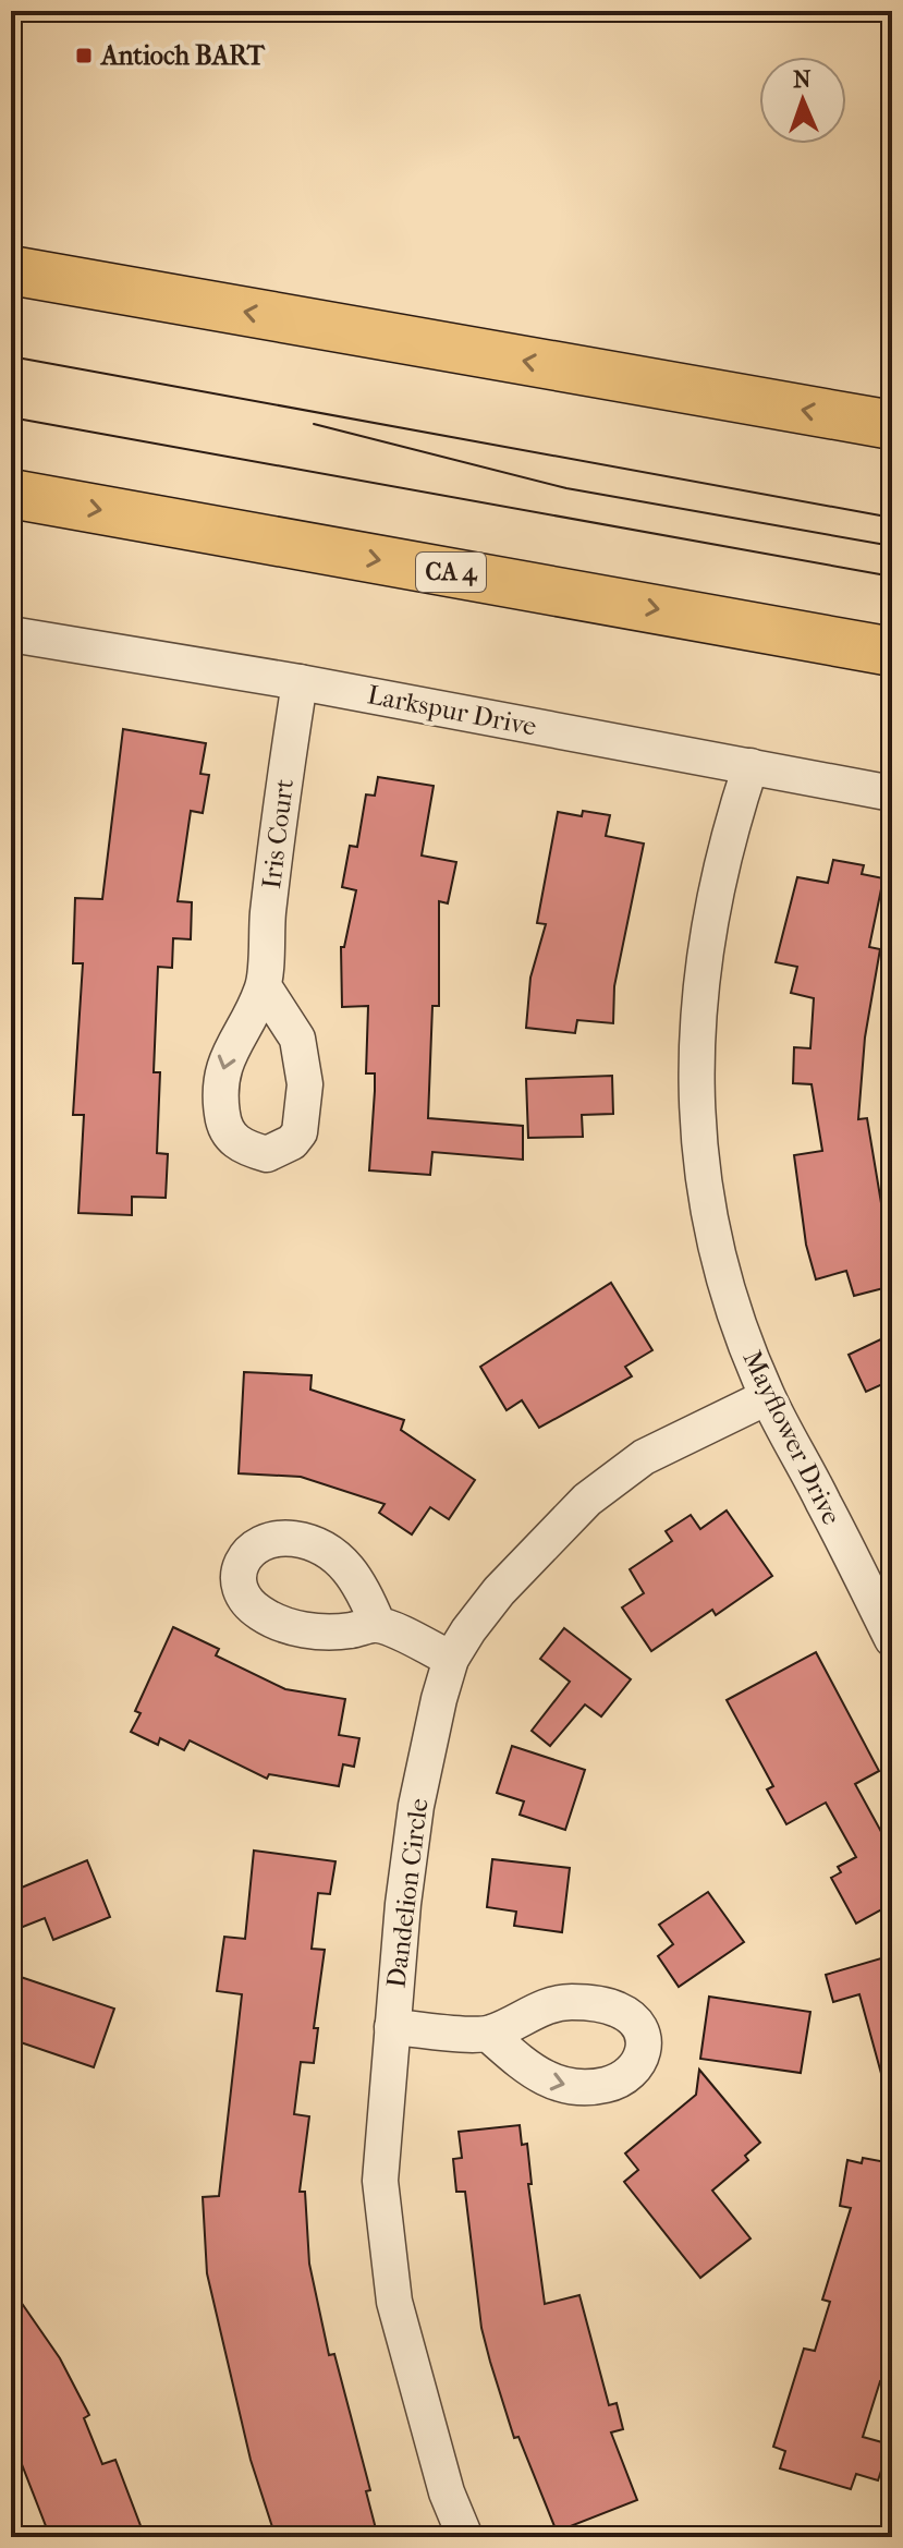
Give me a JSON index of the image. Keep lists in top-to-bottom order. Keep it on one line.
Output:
{"streets":{"highway":["CA 4"],"street":["Larkspur Drive","Iris Court","Mayflower Drive","Dandelion Circle"]},"crossings":[["Larkspur Drive","Iris Court"],["Larkspur Drive","Mayflower Drive"],["Mayflower Drive","Dandelion Circle"]],"places":{"transit":["Antioch BART"]},"north":"top"}
